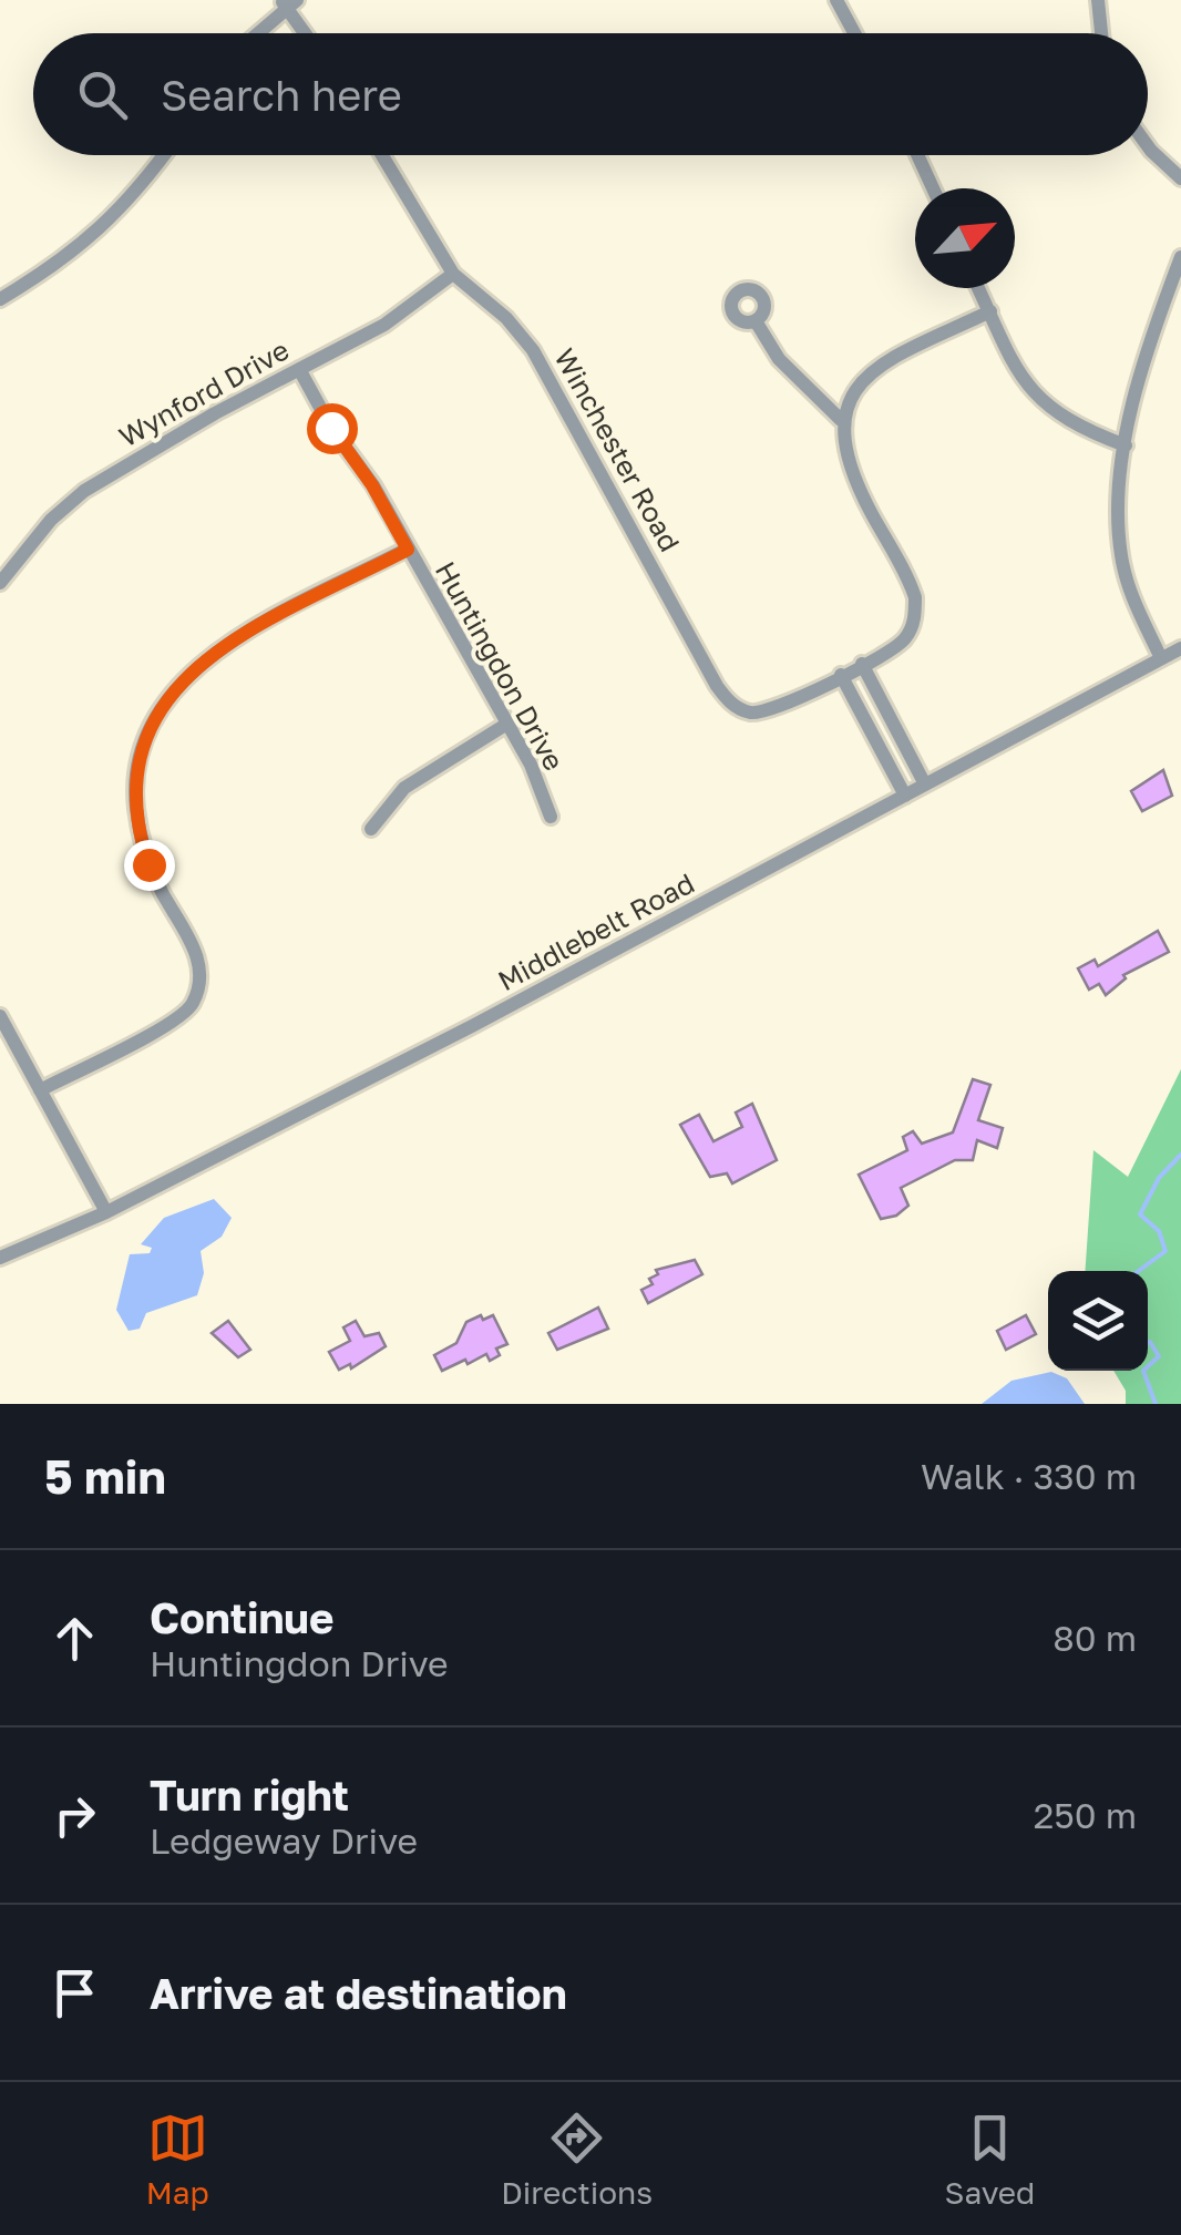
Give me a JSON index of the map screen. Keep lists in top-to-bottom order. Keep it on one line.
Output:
{"streets":{"street":["Wynford Drive","Winchester Road","Huntingdon Drive","Middlebelt Road"]},"crossings":[["Wynford Drive","Winchester Road"],["Wynford Drive","Huntingdon Drive"]],"north":"top right","page":{"search":"Search here","heading":["5 min","Walk · 330 m"],"list":[["Continue","Huntingdon Drive","80 m"],["Turn right","Ledgeway Drive","250 m"],"Arrive at destination"],"nav":["Map","Directions","Saved"]}}
